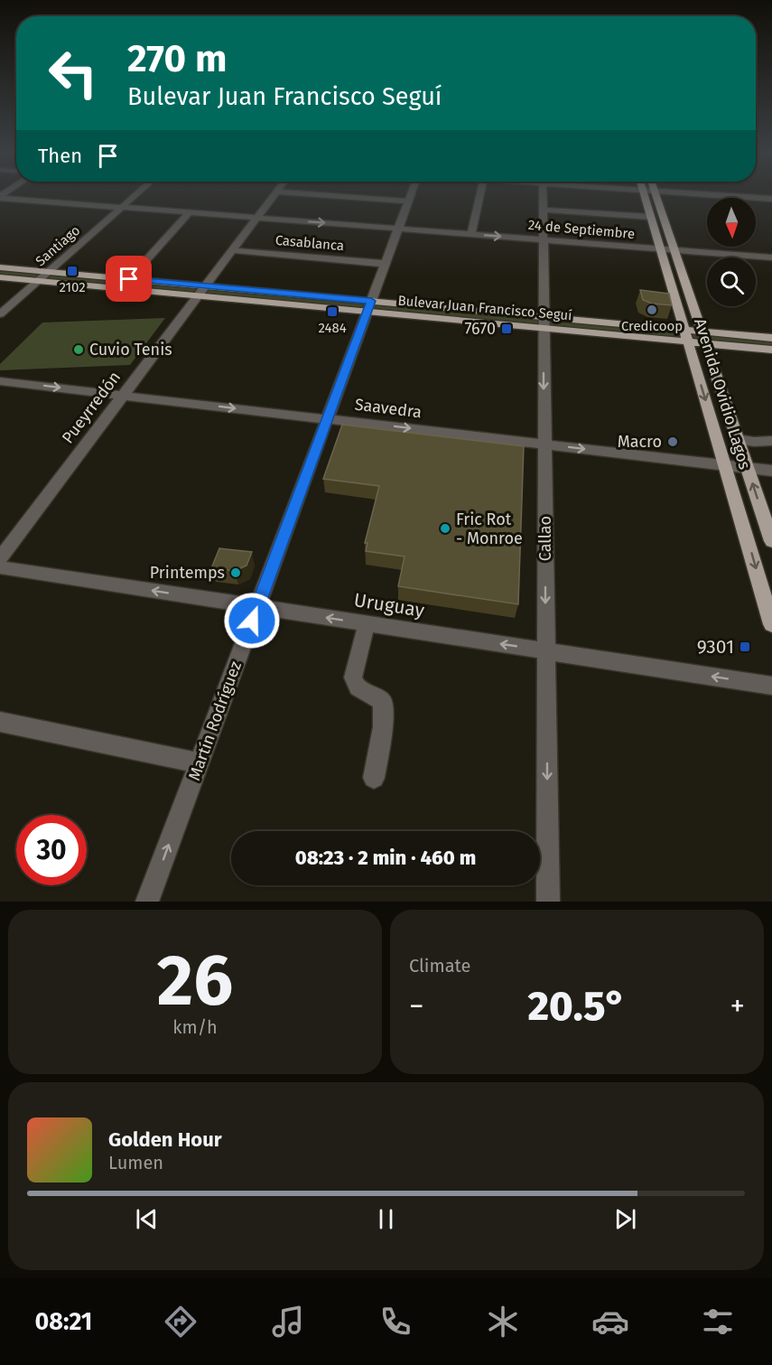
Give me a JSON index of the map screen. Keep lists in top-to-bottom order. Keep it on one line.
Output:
{"streets":{"main road":["Bulevar Juan Francisco Seguí","Avenida Ovidio Lagos"],"street":["24 de Septiembre","Casablanca","Santiago","Pueyrredón","Saavedra","Callao","Uruguay","Martín Rodríguez"]},"crossings":[["24 de Septiembre","Santiago"],["24 de Septiembre","Avenida Ovidio Lagos"],["24 de Septiembre","Pueyrredón"],["24 de Septiembre","Callao"],["24 de Septiembre","Martín Rodríguez"],["Casablanca","Pueyrredón"],["Casablanca","Martín Rodríguez"],["Santiago","Bulevar Juan Francisco Seguí"],["Bulevar Juan Francisco Seguí","Avenida Ovidio Lagos"],["Bulevar Juan Francisco Seguí","Pueyrredón"],["Bulevar Juan Francisco Seguí","Callao"],["Bulevar Juan Francisco Seguí","Martín Rodríguez"],["Avenida Ovidio Lagos","Saavedra"],["Pueyrredón","Saavedra"],["Saavedra","Callao"],["Saavedra","Martín Rodríguez"],["Callao","Uruguay"],["Uruguay","Martín Rodríguez"]],"one_way":["Saavedra","Callao","Uruguay"],"places":{"transit":["2102","2484","7670","9301"],"other":["Credicoop","Cuvio Tenis","Macro","Fric Rot - Monroe","Printemps"]},"north":"bottom","page":{"turn":["270 m","Bulevar Juan Francisco Seguí"],"then":"Then","limit":"30","trip":"08:23 · 2 min · 460 m","tile":[["26","km/h"],"Climate"],"heat":["−","20.5°","+"],"song":["Golden Hour","Lumen"],"tabs":"08:21"}}
